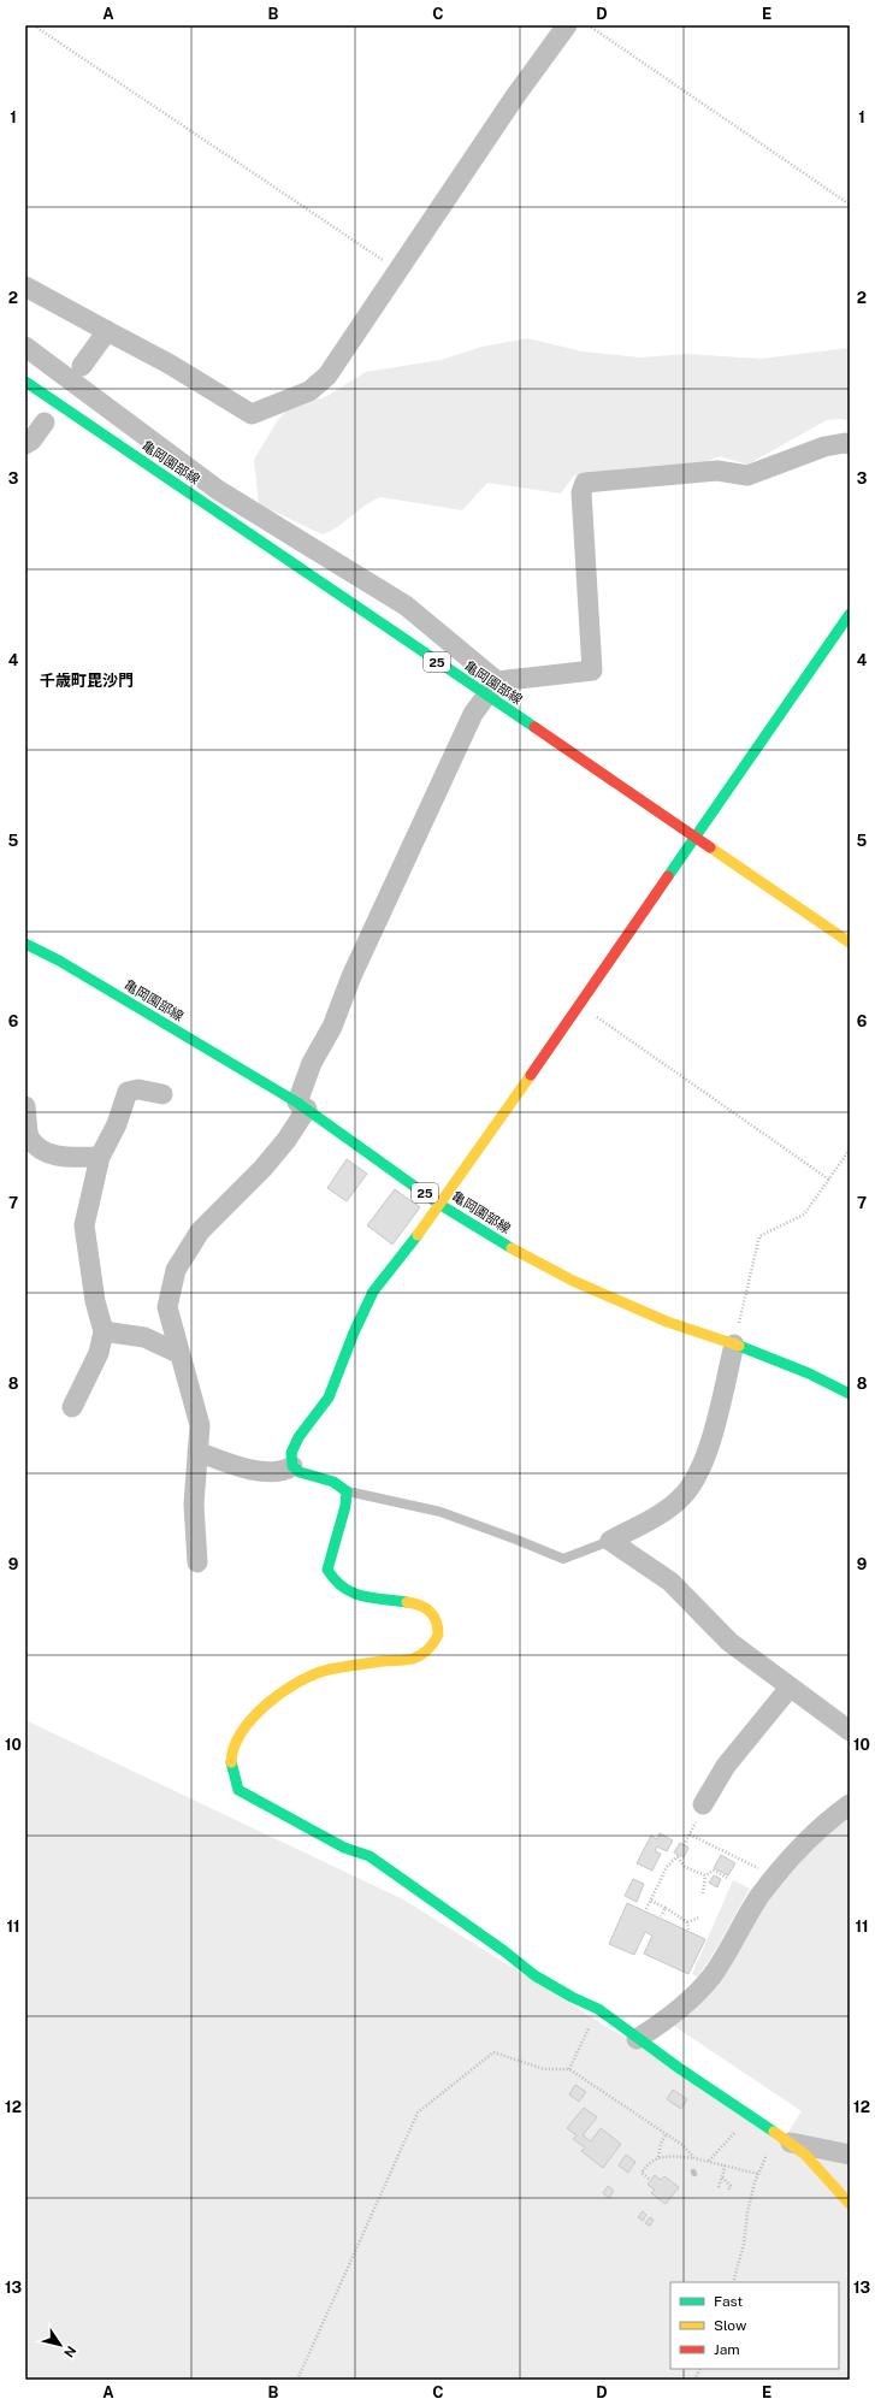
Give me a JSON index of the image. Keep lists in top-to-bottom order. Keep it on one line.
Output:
{"streets":{"street":["亀岡園部線","25"]},"districts":["千歳町毘沙門"],"legend":["Fast","Slow","Jam"],"north":"bottom right","grid":{"columns":["A","B","C","D","E"],"rows":["1","2","3","4","5","6","7","8","9","10","11","12","13"]}}
